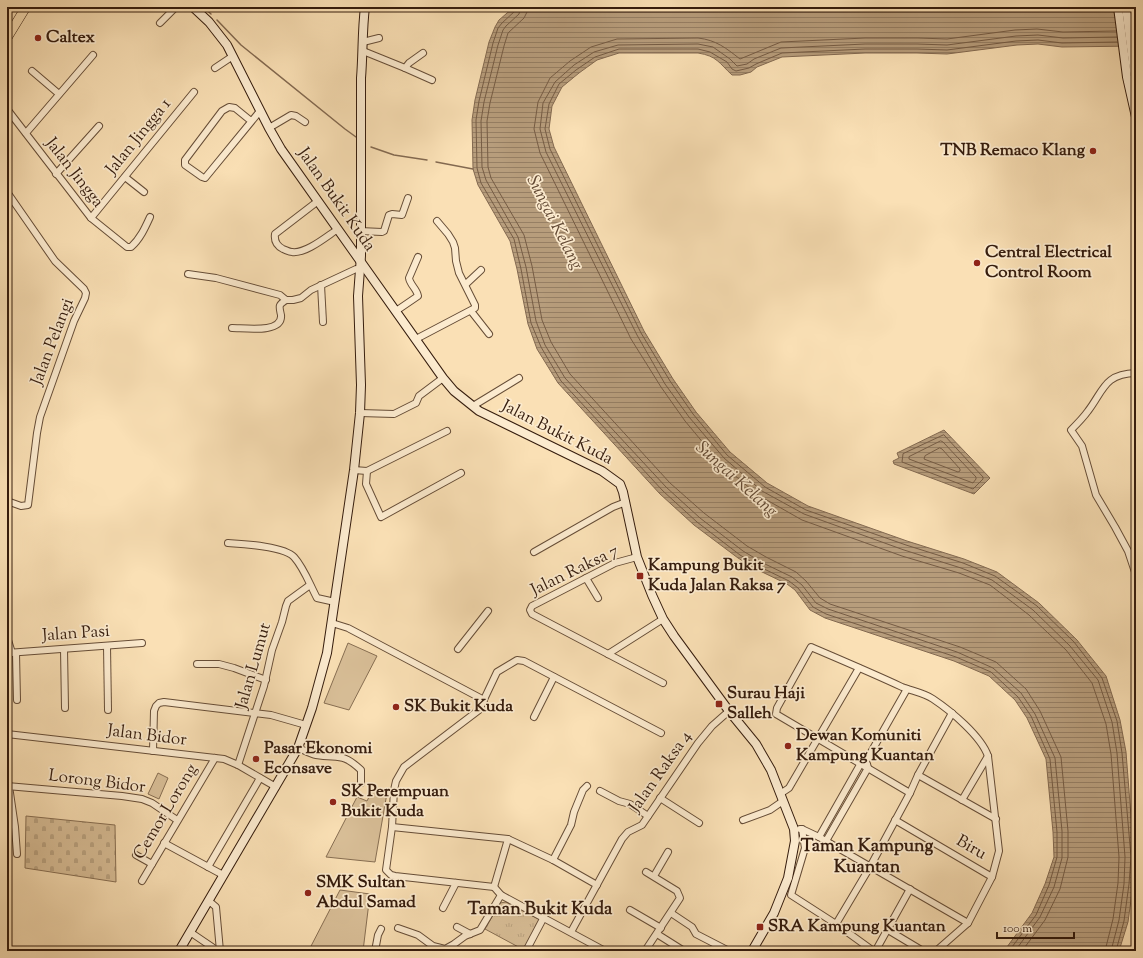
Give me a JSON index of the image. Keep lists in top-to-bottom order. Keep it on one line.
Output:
{"streets":{"street":["Jalan Jingga 1","Jalan Jingga","Jalan Bukit Kuda","Jalan Pelangi","Jalan Raksa 7","Jalan Pasi","Jalan Lumut","Jalan Bidor","Jalan Raksa 4","Lorong Bidor","Cemor Lorong","Biru"]},"crossings":[["Jalan Jingga 1","Jalan Jingga"],["Jalan Bukit Kuda","Jalan Raksa 7"],["Jalan Bukit Kuda","Jalan Raksa 4"],["Jalan Lumut","Jalan Bidor"],["Jalan Bidor","Cemor Lorong"],["Lorong Bidor","Cemor Lorong"]],"districts":["Taman Kampung Kuantan","Taman Bukit Kuda"],"water":["Sungai Kelang"],"places":{"other":["Caltex","TNB Remaco Klang","Central Electrical Control Room","SK Bukit Kuda","Dewan Komuniti Kampung Kuantan","Pasar Ekonomi Econsave","SK Perempuan Bukit Kuda","SMK Sultan Abdul Samad"],"transit":["Kampung Bukit Kuda Jalan Raksa 7","Surau Haji Salleh","SRA Kampung Kuantan"]},"scale_bar":"100 m"}
